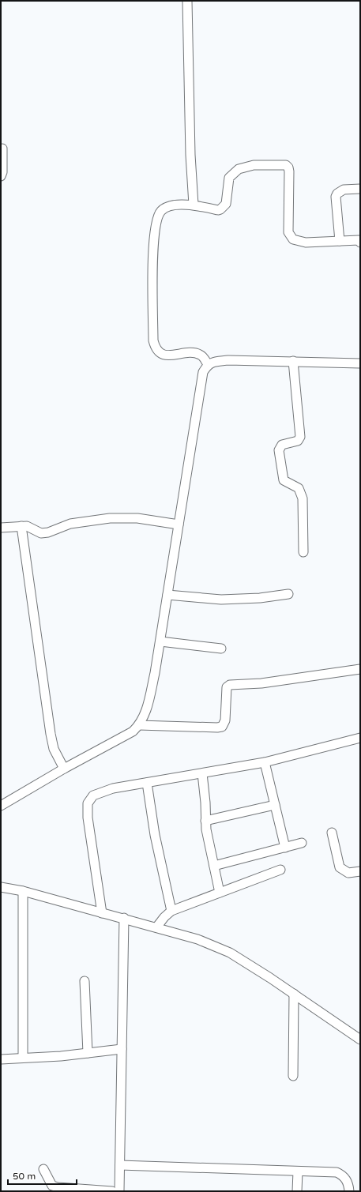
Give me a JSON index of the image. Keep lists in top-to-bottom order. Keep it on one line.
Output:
{"scale_bar":"50 m"}
